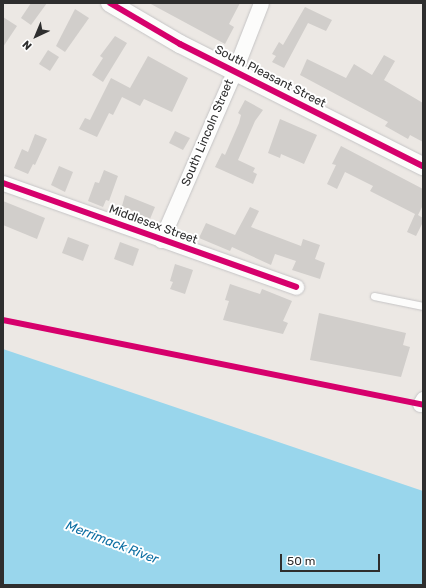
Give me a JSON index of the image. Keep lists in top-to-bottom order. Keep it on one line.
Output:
{"streets":{"street":["South Pleasant Street","South Lincoln Street","Middlesex Street"]},"crossings":[["South Pleasant Street","South Lincoln Street"],["South Lincoln Street","Middlesex Street"]],"water":["Merrimack River"],"scale_bar":"50 m","north":"bottom left"}
